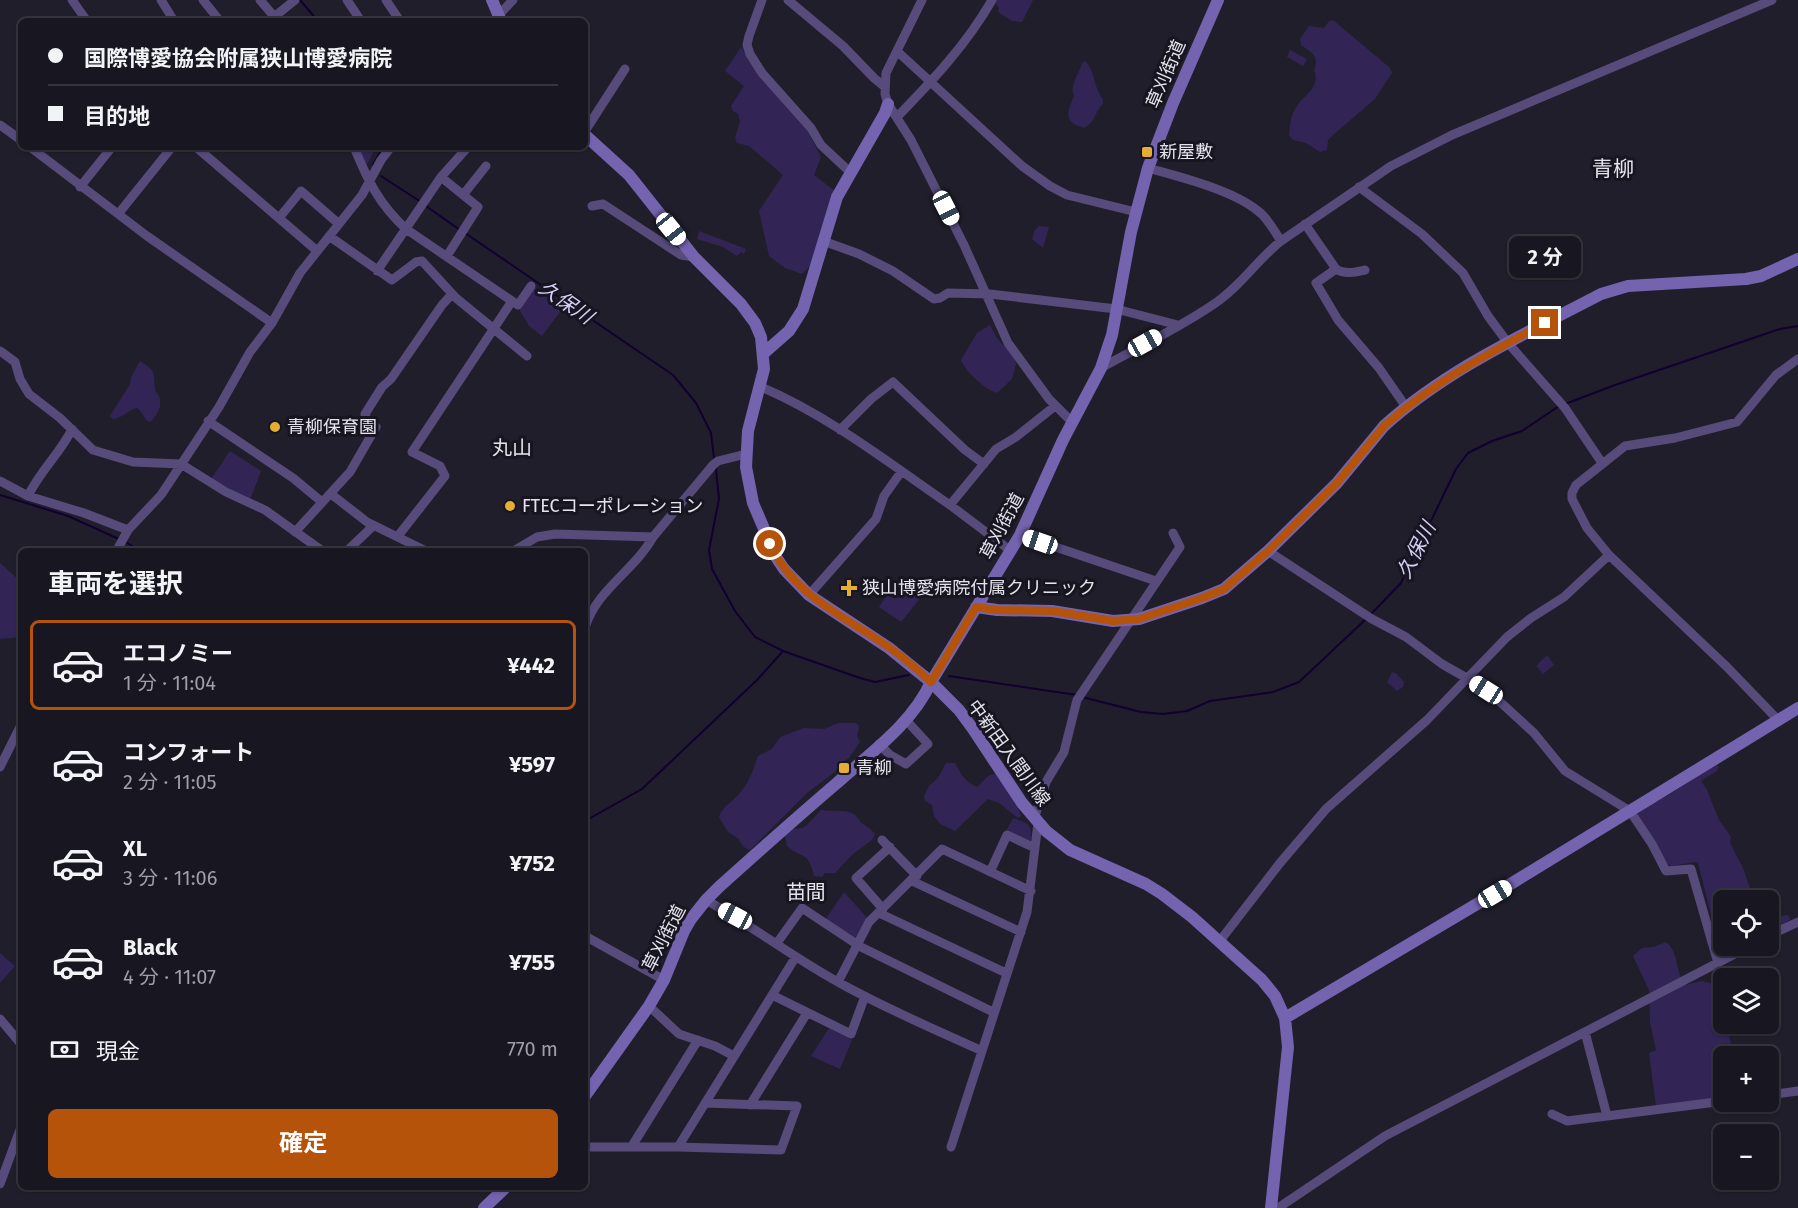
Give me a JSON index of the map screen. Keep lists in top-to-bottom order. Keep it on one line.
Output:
{"streets":{"street":["草刈街道","中新田入間川線"]},"crossings":[["草刈街道","中新田入間川線"]],"districts":["青柳","丸山","苗間"],"water":["久保川"],"places":{"transit":["新屋敷","青柳"],"other":["青柳保育園","FTECコーポレーション"],"health":["狭山博愛病院付属クリニック"]},"page":{"banner":["国際博愛協会附属狭山博愛病院","目的地"],"bubble":"2 分","heading":"車両を選択","list":[{"name":"エコノミー","note":"1 分 · 11:04","value":"¥442"},{"name":"コンフォート","note":"2 分 · 11:05","value":"¥597"},{"name":"XL","note":"3 分 · 11:06","value":"¥752"},{"name":"Black","note":"4 分 · 11:07","value":"¥755"}],"map_buttons":["+","−"],"pay":["現金","770 m"],"buttons":"確定"}}
